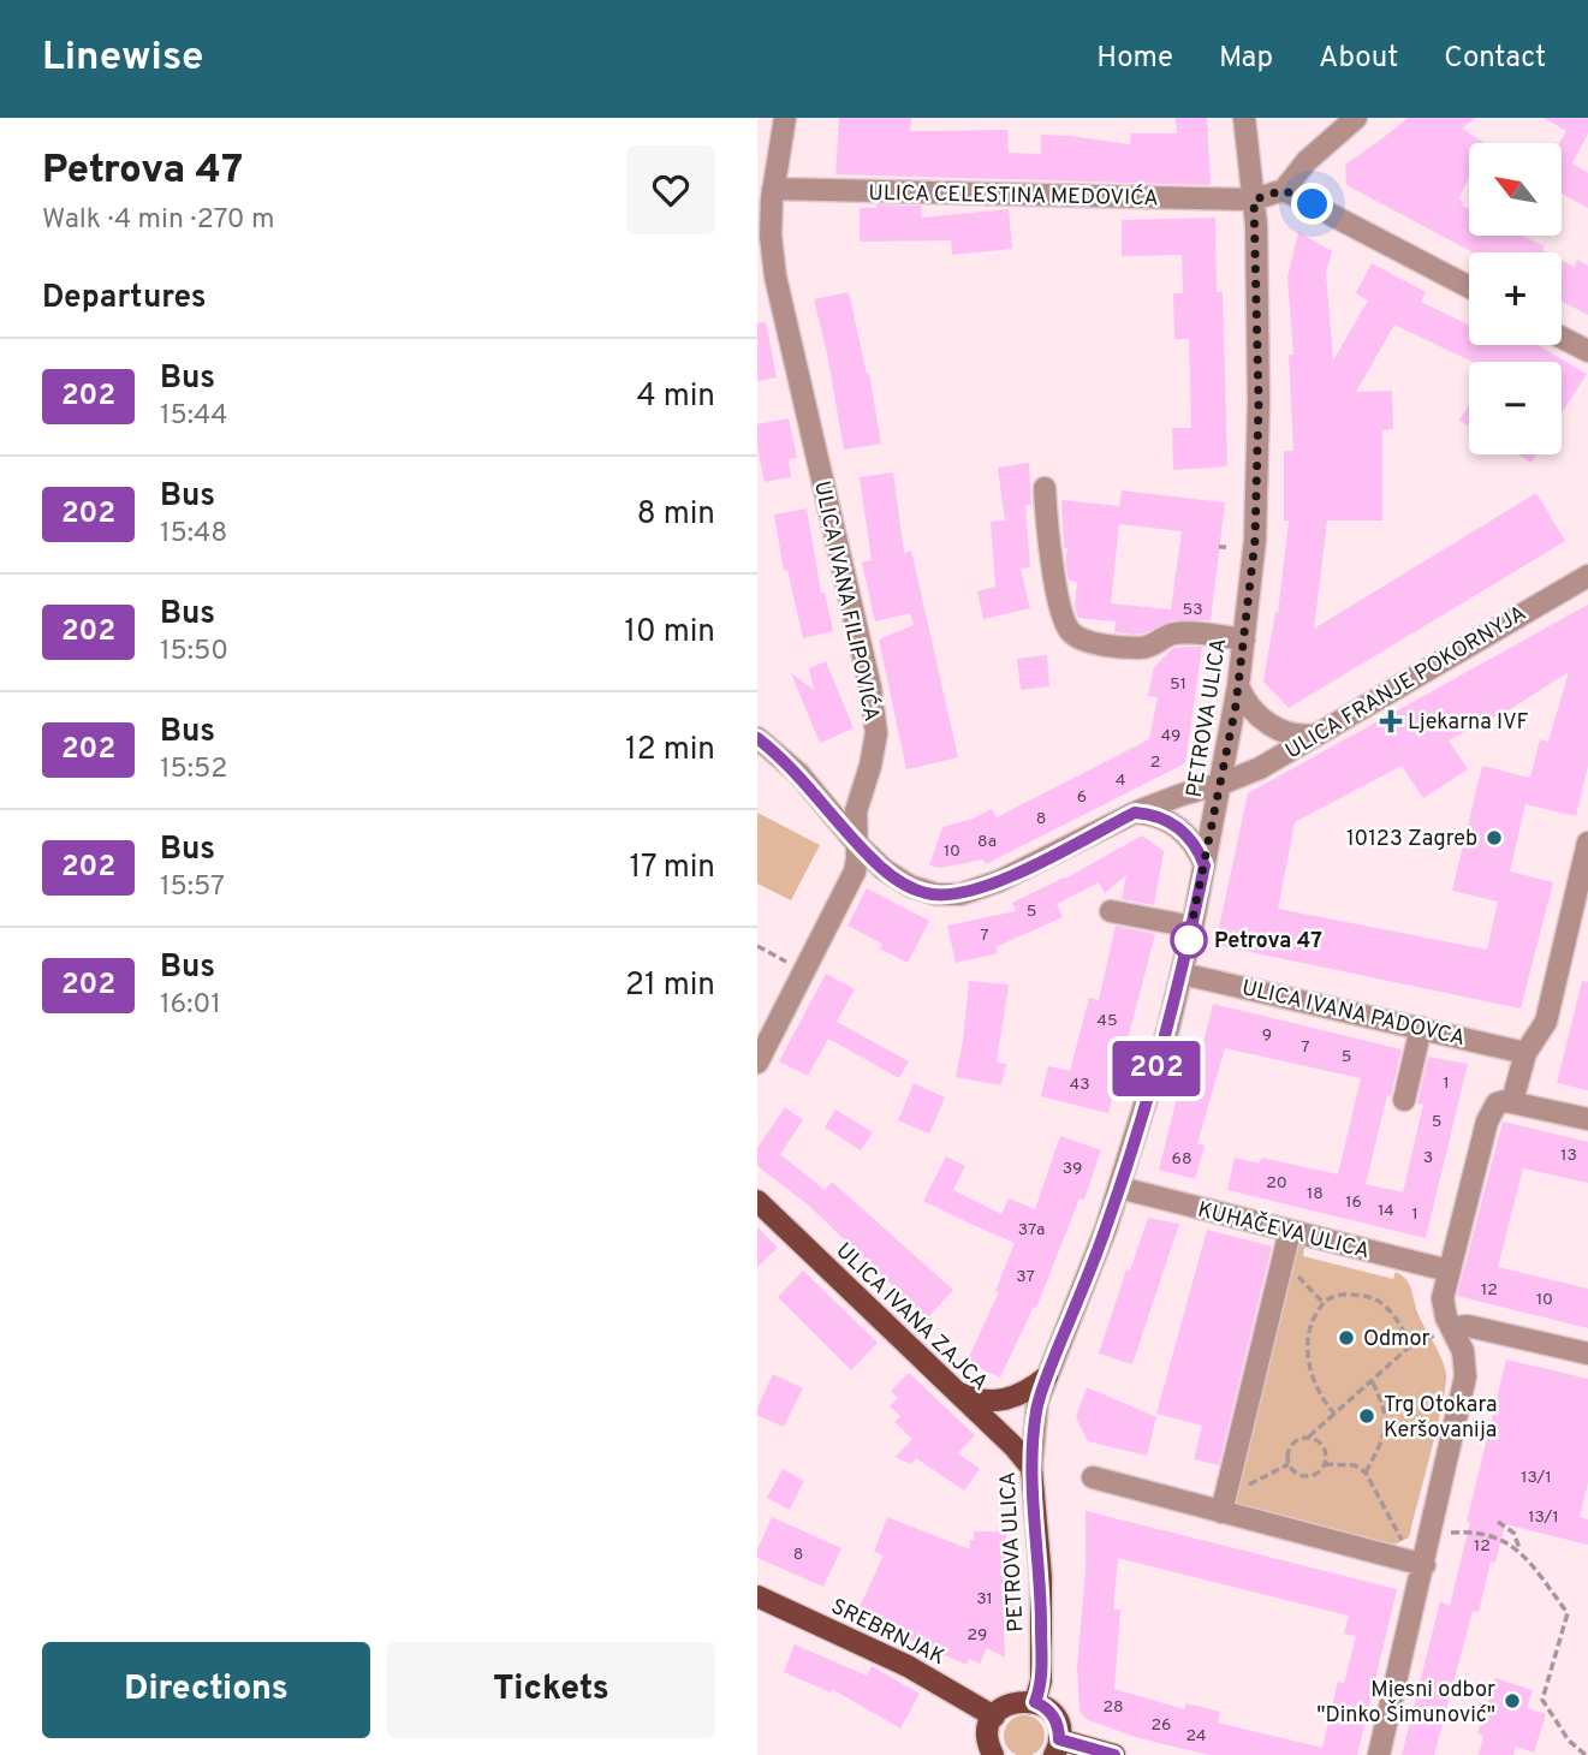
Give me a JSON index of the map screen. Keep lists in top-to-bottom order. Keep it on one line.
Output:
{"streets":{"main road":["PETROVA ULICA","ULICA IVANA ZAJCA","SREBRNJAK"],"street":["ULICA CELESTINA MEDOVIĆA","ULICA IVANA FILIPOVIĆA","ULICA FRANJE POKORNYJA","ULICA IVANA PADOVCA","KUHAČEVA ULICA"]},"crossings":[["ULICA CELESTINA MEDOVIĆA","ULICA IVANA FILIPOVIĆA"],["ULICA CELESTINA MEDOVIĆA","PETROVA ULICA"],["ULICA IVANA FILIPOVIĆA","ULICA FRANJE POKORNYJA"],["ULICA FRANJE POKORNYJA","PETROVA ULICA"],["PETROVA ULICA","ULICA IVANA PADOVCA"],["PETROVA ULICA","KUHAČEVA ULICA"],["PETROVA ULICA","ULICA IVANA ZAJCA"]],"places":{"health":["Ljekarna IVF"],"other":["10123 Zagreb","Petrova 47","Odmor","Trg Otokara Keršovanija","Mjesni odbor \"Dinko Šimunović\""]},"lines":["bus line 202"],"house_numbers":["53","51","49","2","4","6","8","8a","10","5","7","45","9","7","5","1","43","5","13","3","68","39","20","18","16","14","1","37a","37","12","10","13/1","13/1","12","8","31","29","28","26","24"],"north":"top left","page":{"header":"Linewise","nav":["Home","Map","About","Contact"],"heading":[["Petrova 47","Walk · 4 min · 270 m"],"Departures"],"on_map":"202","map_buttons":["+","−"],"list":[{"mark":"202","name":"Bus","note":"15:44","value":"4 min"},{"mark":"202","name":"Bus","note":"15:48","value":"8 min"},{"mark":"202","name":"Bus","note":"15:50","value":"10 min"},{"mark":"202","name":"Bus","note":"15:52","value":"12 min"},{"mark":"202","name":"Bus","note":"15:57","value":"17 min"},{"mark":"202","name":"Bus","note":"16:01","value":"21 min"}],"buttons":["Directions","Tickets"]}}
